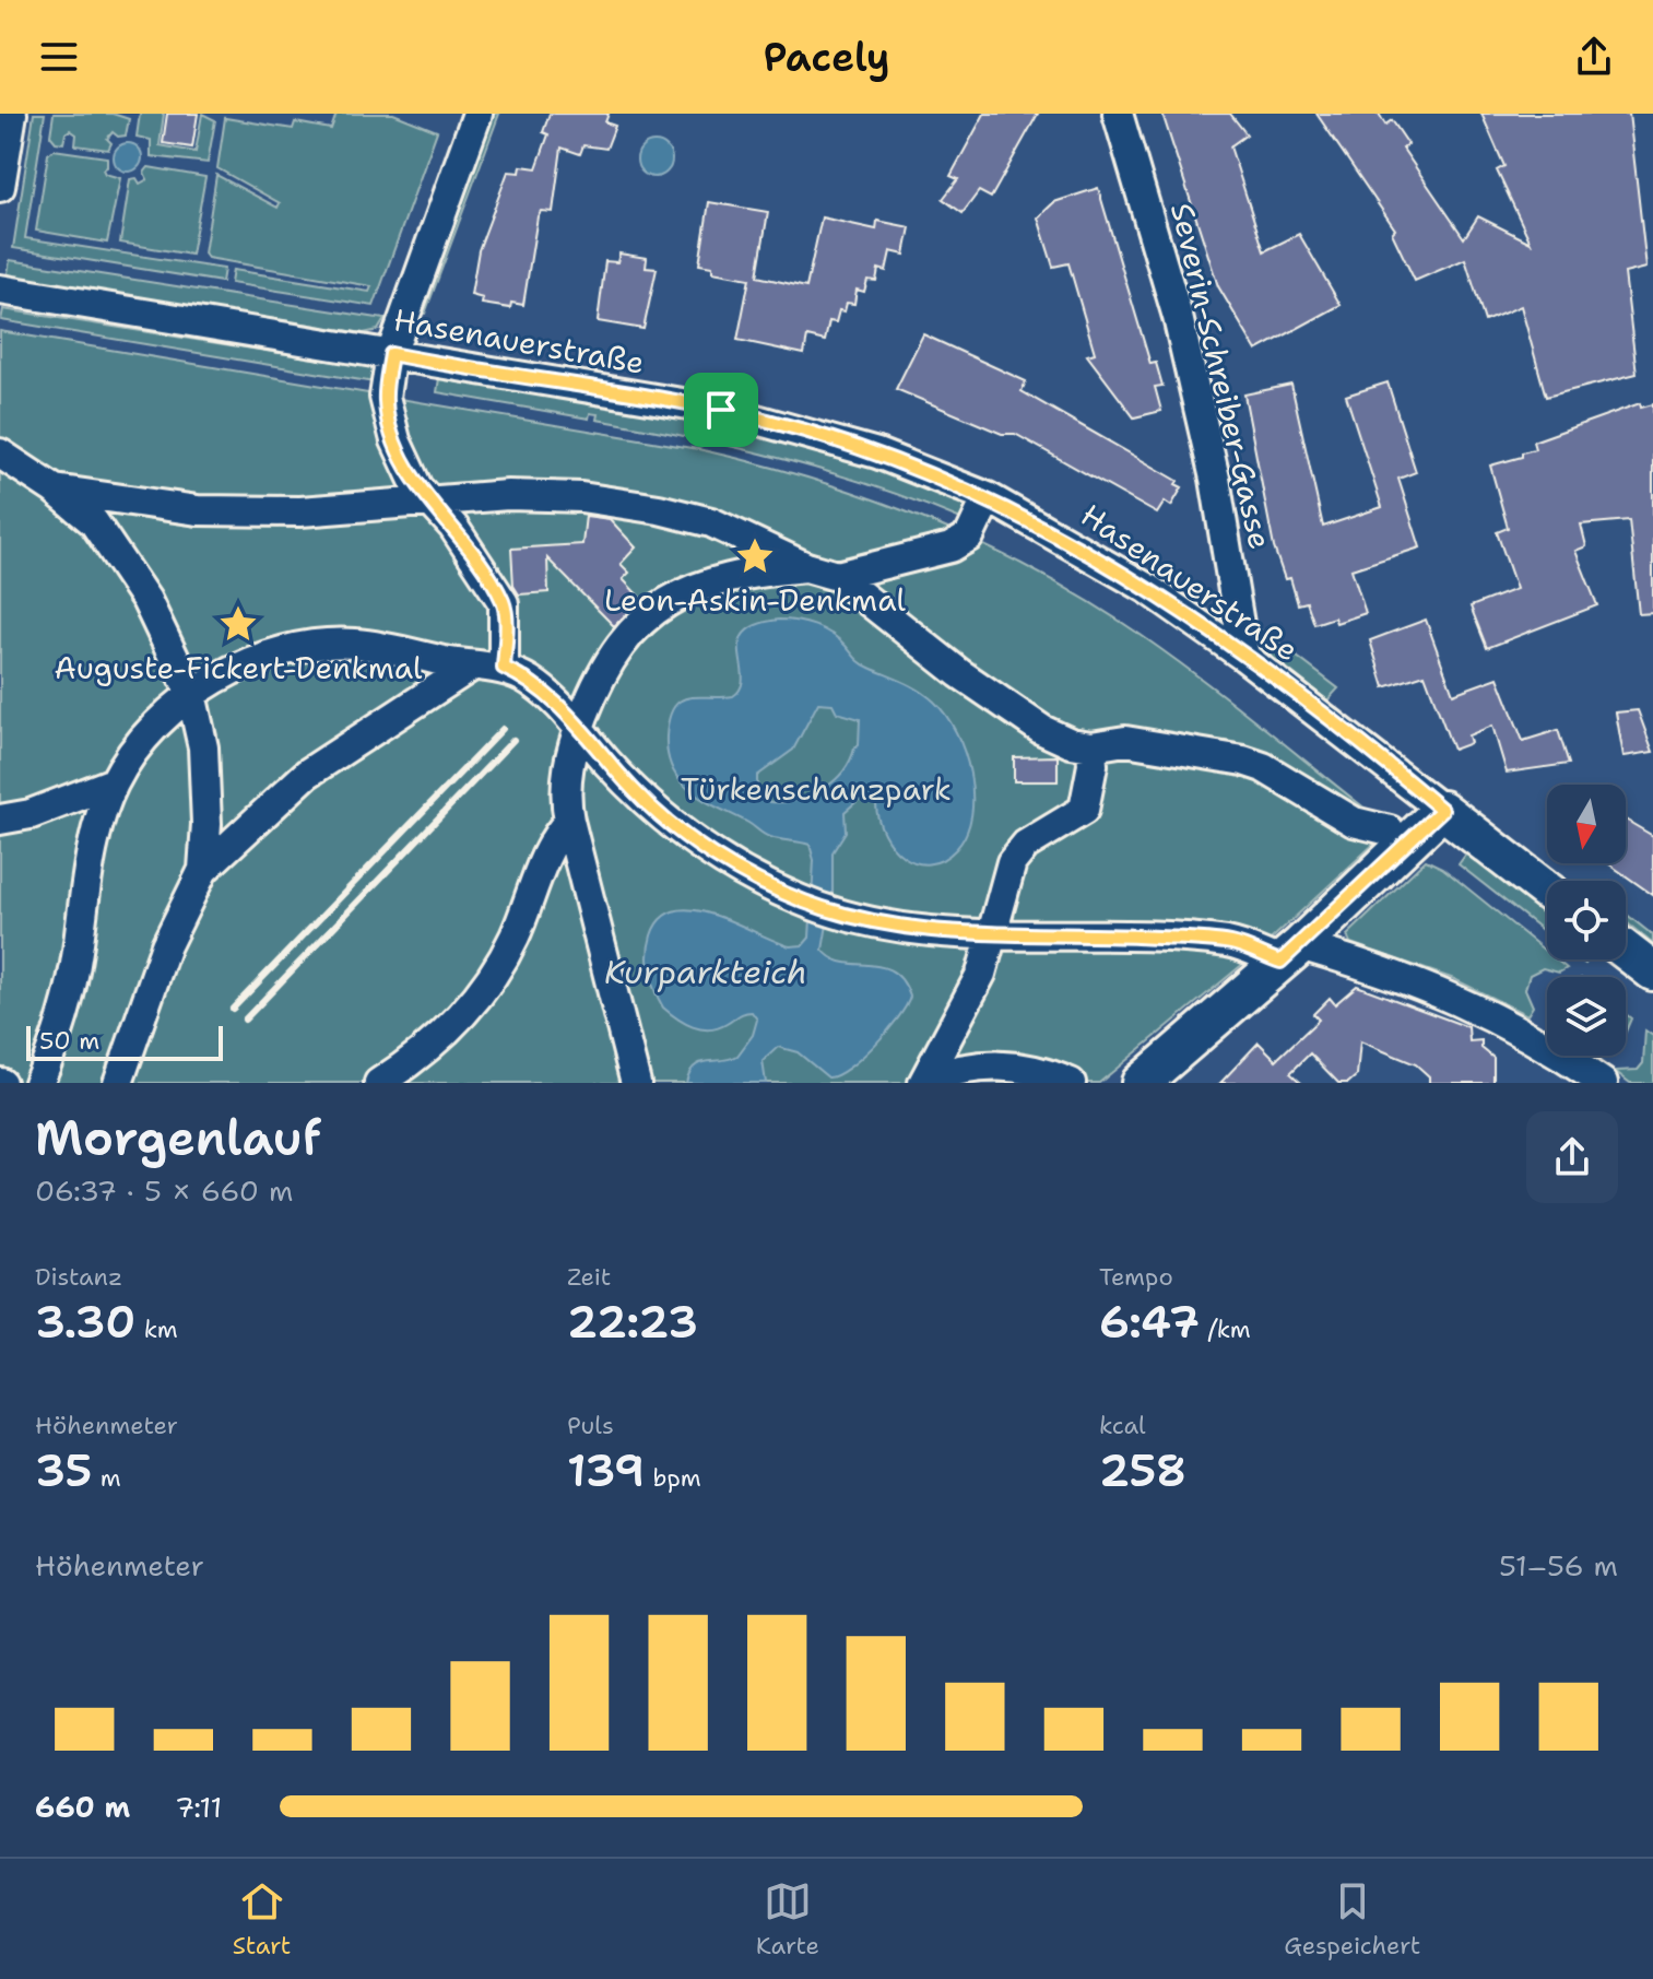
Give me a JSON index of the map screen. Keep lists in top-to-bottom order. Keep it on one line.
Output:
{"streets":{"street":["Hasenauerstraße","Severin-Schreiber-Gasse"]},"crossings":[["Hasenauerstraße","Severin-Schreiber-Gasse"]],"water":["Kurparkteich"],"parks":["Türkenschanzpark"],"places":{"place":["Leon-Askin-Denkmal","Auguste-Fickert-Denkmal"]},"scale_bar":"50 m","north":"bottom","page":{"header":"Pacely","scale":"50 m","heading":["Morgenlauf","06:37 · 5 × 660 m"],"stats":[["Distanz","3.30 km"],["Zeit","22:23"],["Tempo","6:47 /km"],["Höhenmeter","35 m"],["Puls","139 bpm"],["kcal","258"]],"chart":["Höhenmeter","51–56 m"],"list":[{"name":"660 m","note":"7:11"}],"tabs":["Start","Karte","Gespeichert"]}}
